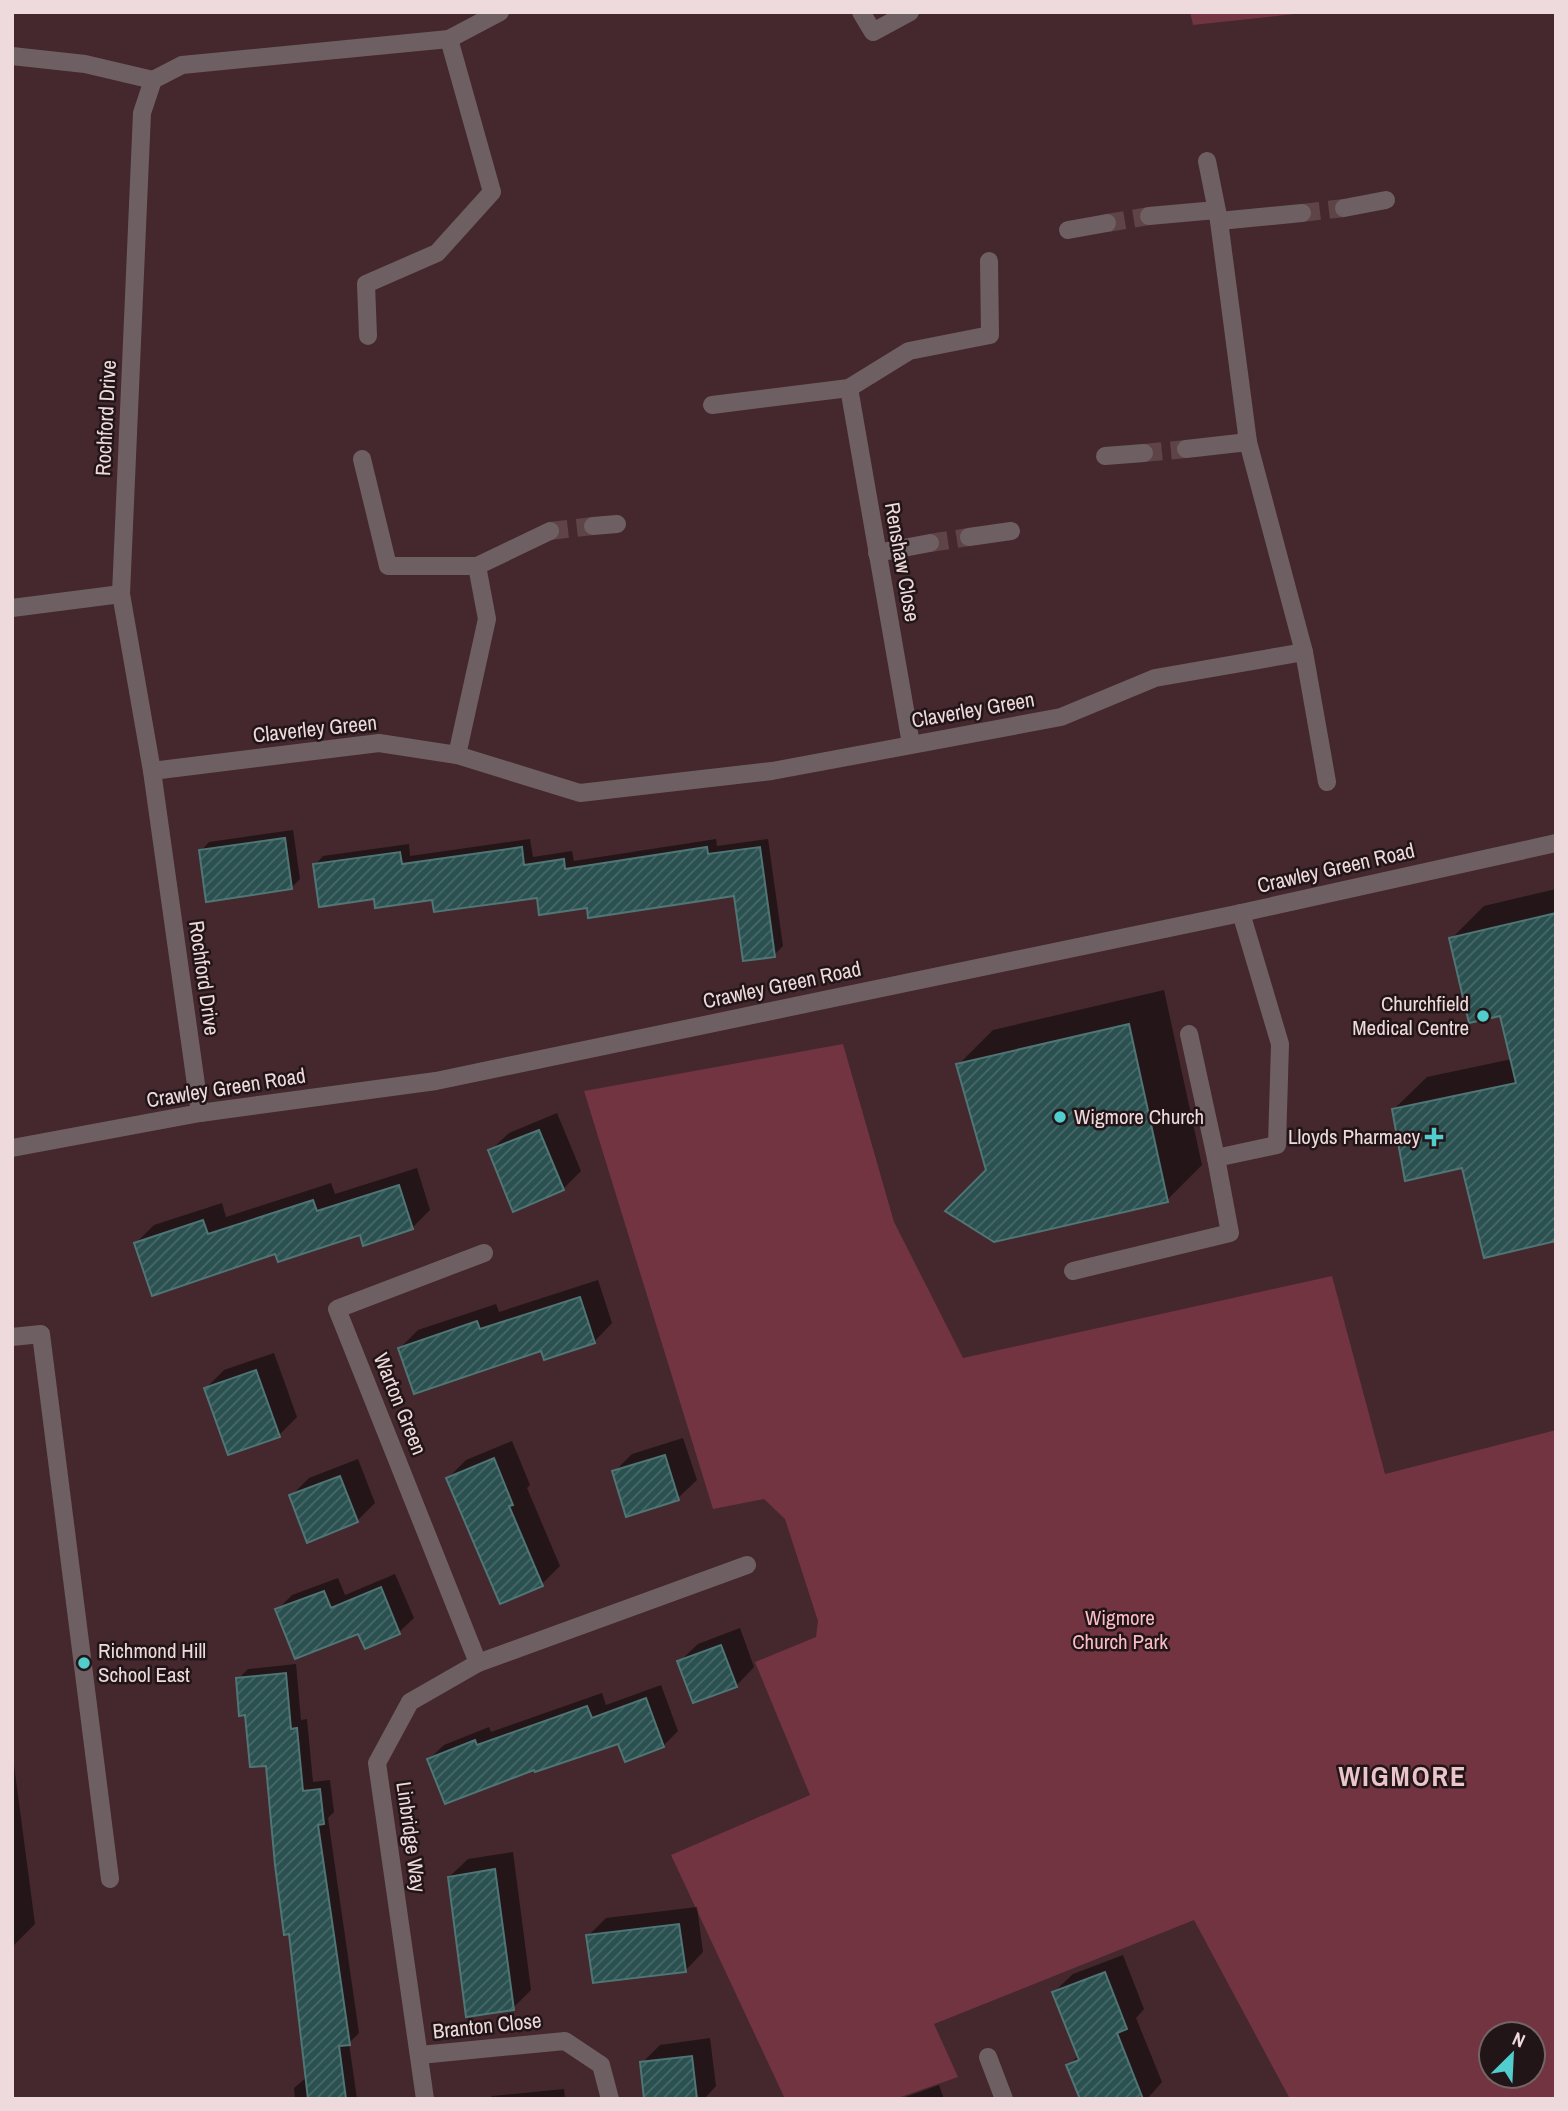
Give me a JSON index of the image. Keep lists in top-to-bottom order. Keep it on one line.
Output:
{"streets":{"street":["Rochford Drive","Renshaw Close","Claverley Green","Crawley Green Road","Warton Green","Linbridge Way","Branton Close"]},"crossings":[["Rochford Drive","Claverley Green"],["Rochford Drive","Crawley Green Road"],["Renshaw Close","Claverley Green"],["Warton Green","Linbridge Way"],["Linbridge Way","Branton Close"]],"districts":["WIGMORE"],"parks":["Wigmore Church Park"],"places":{"other":["Churchfield Medical Centre","Wigmore Church","Richmond Hill School East"],"health":["Lloyds Pharmacy"]},"north":"top right"}
